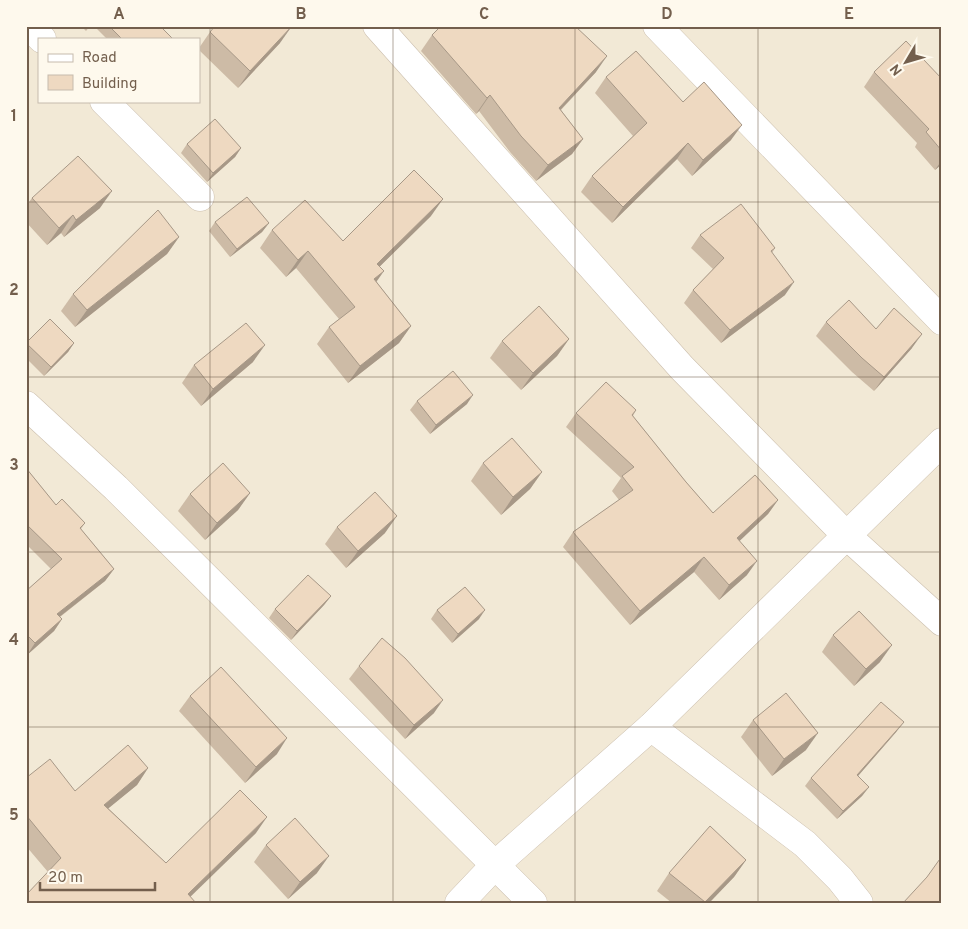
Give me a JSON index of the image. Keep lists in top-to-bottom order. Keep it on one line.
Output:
{"legend":["Road","Building"],"scale_bar":"20 m","north":"bottom left","grid":{"columns":["A","B","C","D","E"],"rows":["1","2","3","4","5"]}}
